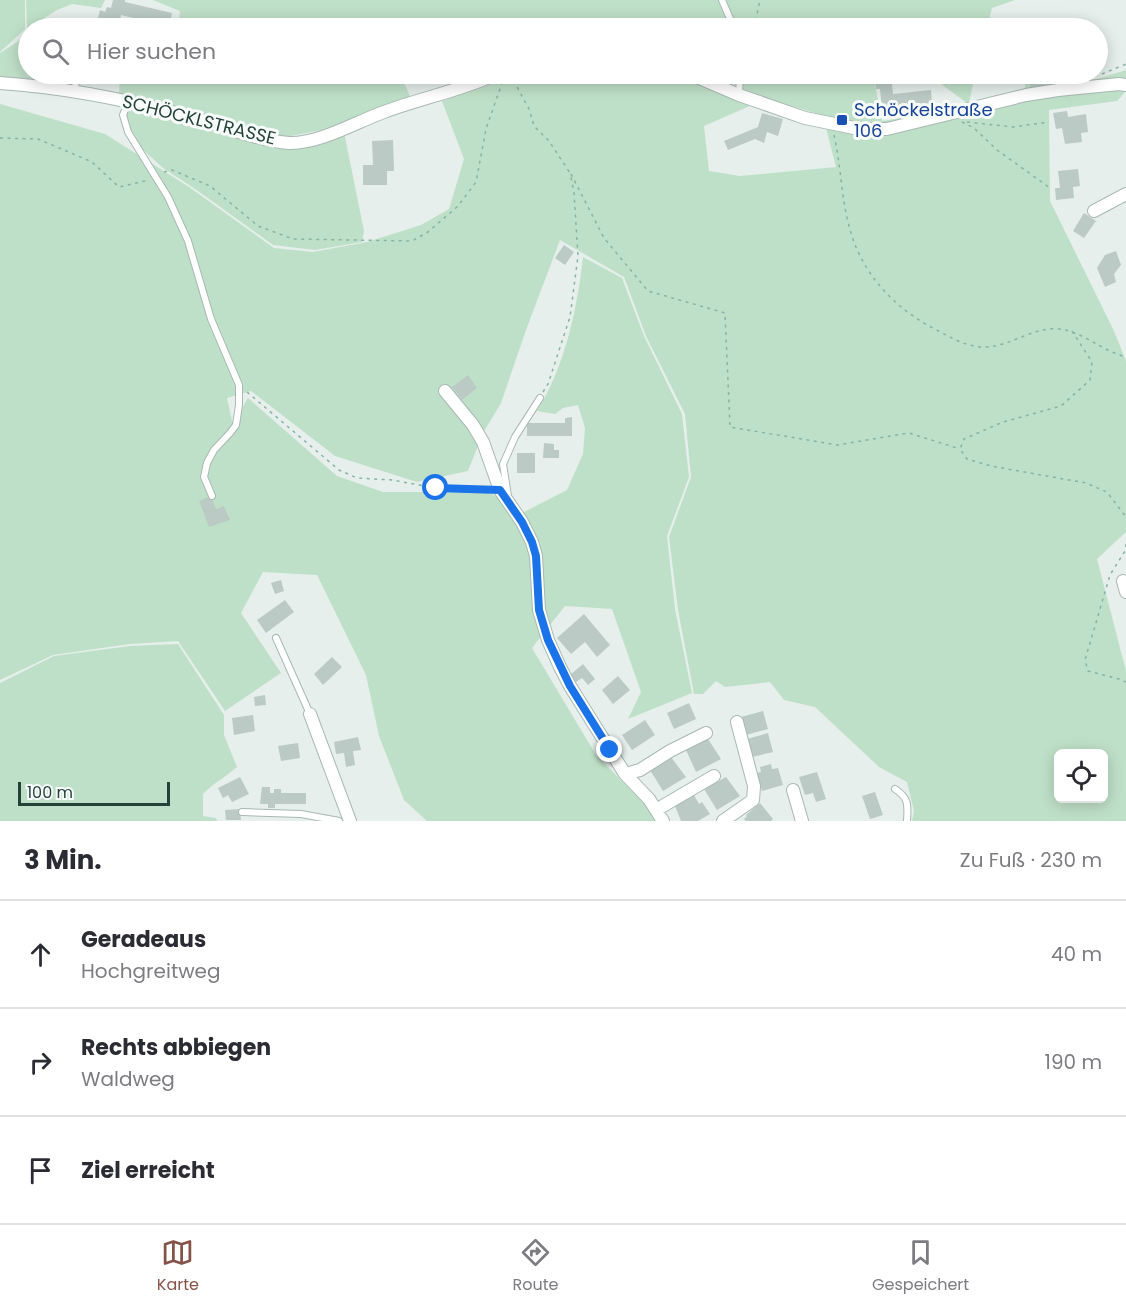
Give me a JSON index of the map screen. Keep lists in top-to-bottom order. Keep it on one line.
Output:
{"streets":{"street":["SCHÖCKLSTRASSE"]},"places":{"transit":["Schöckelstraße 106"]},"scale_bar":"100 m","page":{"search":"Hier suchen","scale":"100 m","heading":["3 Min.","Zu Fuß · 230 m"],"list":[["Geradeaus","Hochgreitweg","40 m"],["Rechts abbiegen","Waldweg","190 m"],"Ziel erreicht"],"nav":["Karte","Route","Gespeichert"]}}
